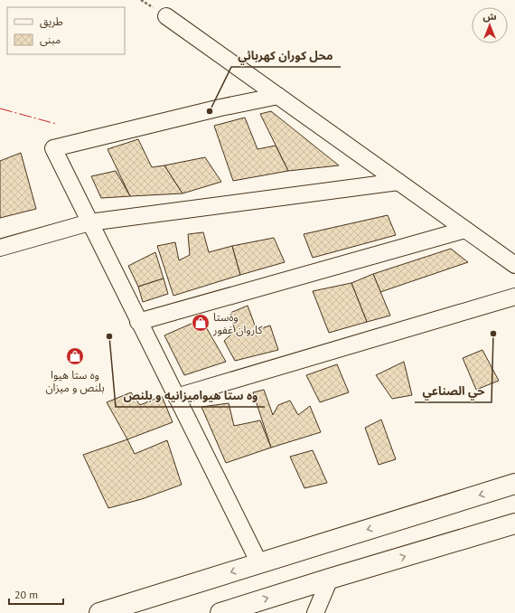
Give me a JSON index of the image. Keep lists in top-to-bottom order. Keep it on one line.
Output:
{"places":{"other":["محل كوران كهربائي","حي الصناعي","وه ستا هيواميزانيه و بلنص"],"shop":["وةستا كاروان غفور","وه ستا هيوا بلنص و ميزان"]},"legend":["طريق","مبنى"],"scale_bar":"20 m","north":"top"}
